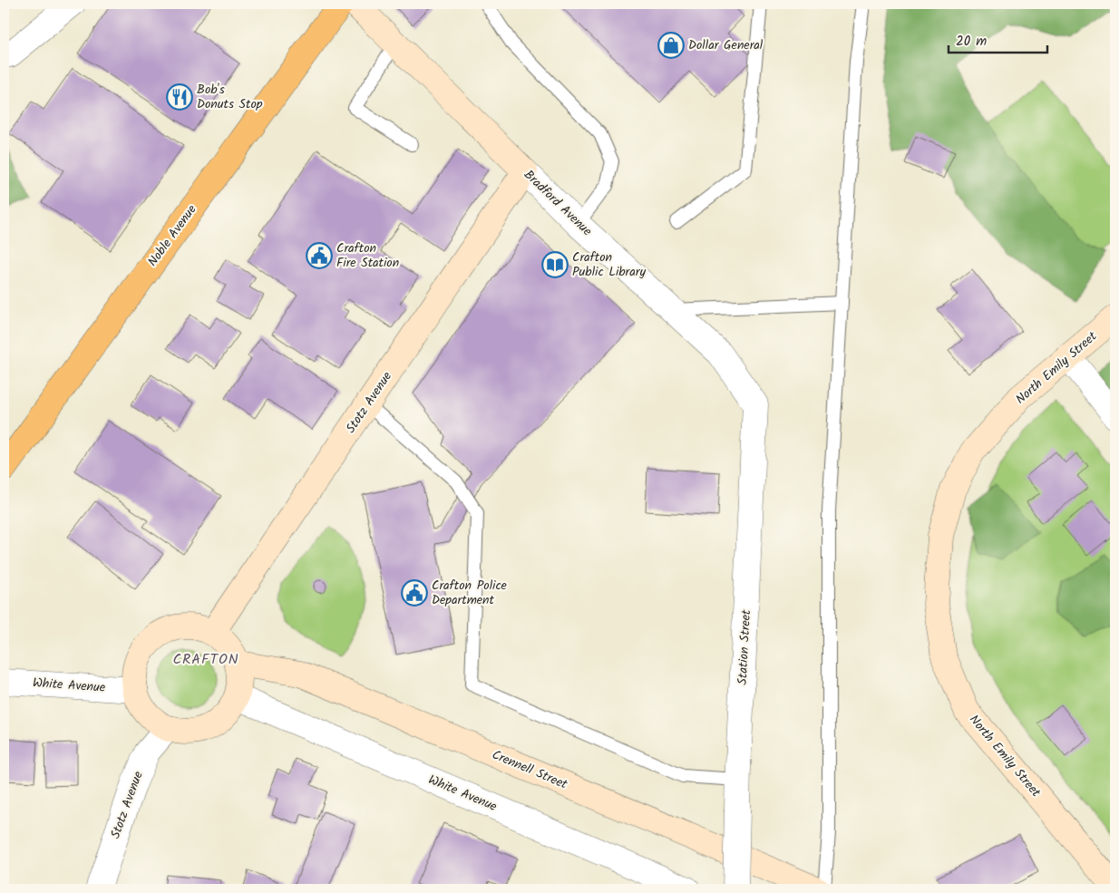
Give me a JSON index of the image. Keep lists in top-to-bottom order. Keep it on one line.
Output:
{"streets":{"main road":["Bradford Avenue","Noble Avenue","North Emily Street","Stotz Avenue","Crennell Street"],"street":["Station Street","White Avenue"]},"crossings":[["Bradford Avenue","Stotz Avenue"],["Bradford Avenue","Station Street"],["Stotz Avenue","White Avenue"],["Stotz Avenue","Crennell Street"],["White Avenue","Crennell Street"]],"districts":["CRAFTON"],"places":{"shop":["Dollar General"],"restaurant":["Bob's Donuts Stop"],"public building":["Crafton Fire Station","Crafton Police Department"],"library":["Crafton Public Library"]},"scale_bar":"20 m"}
